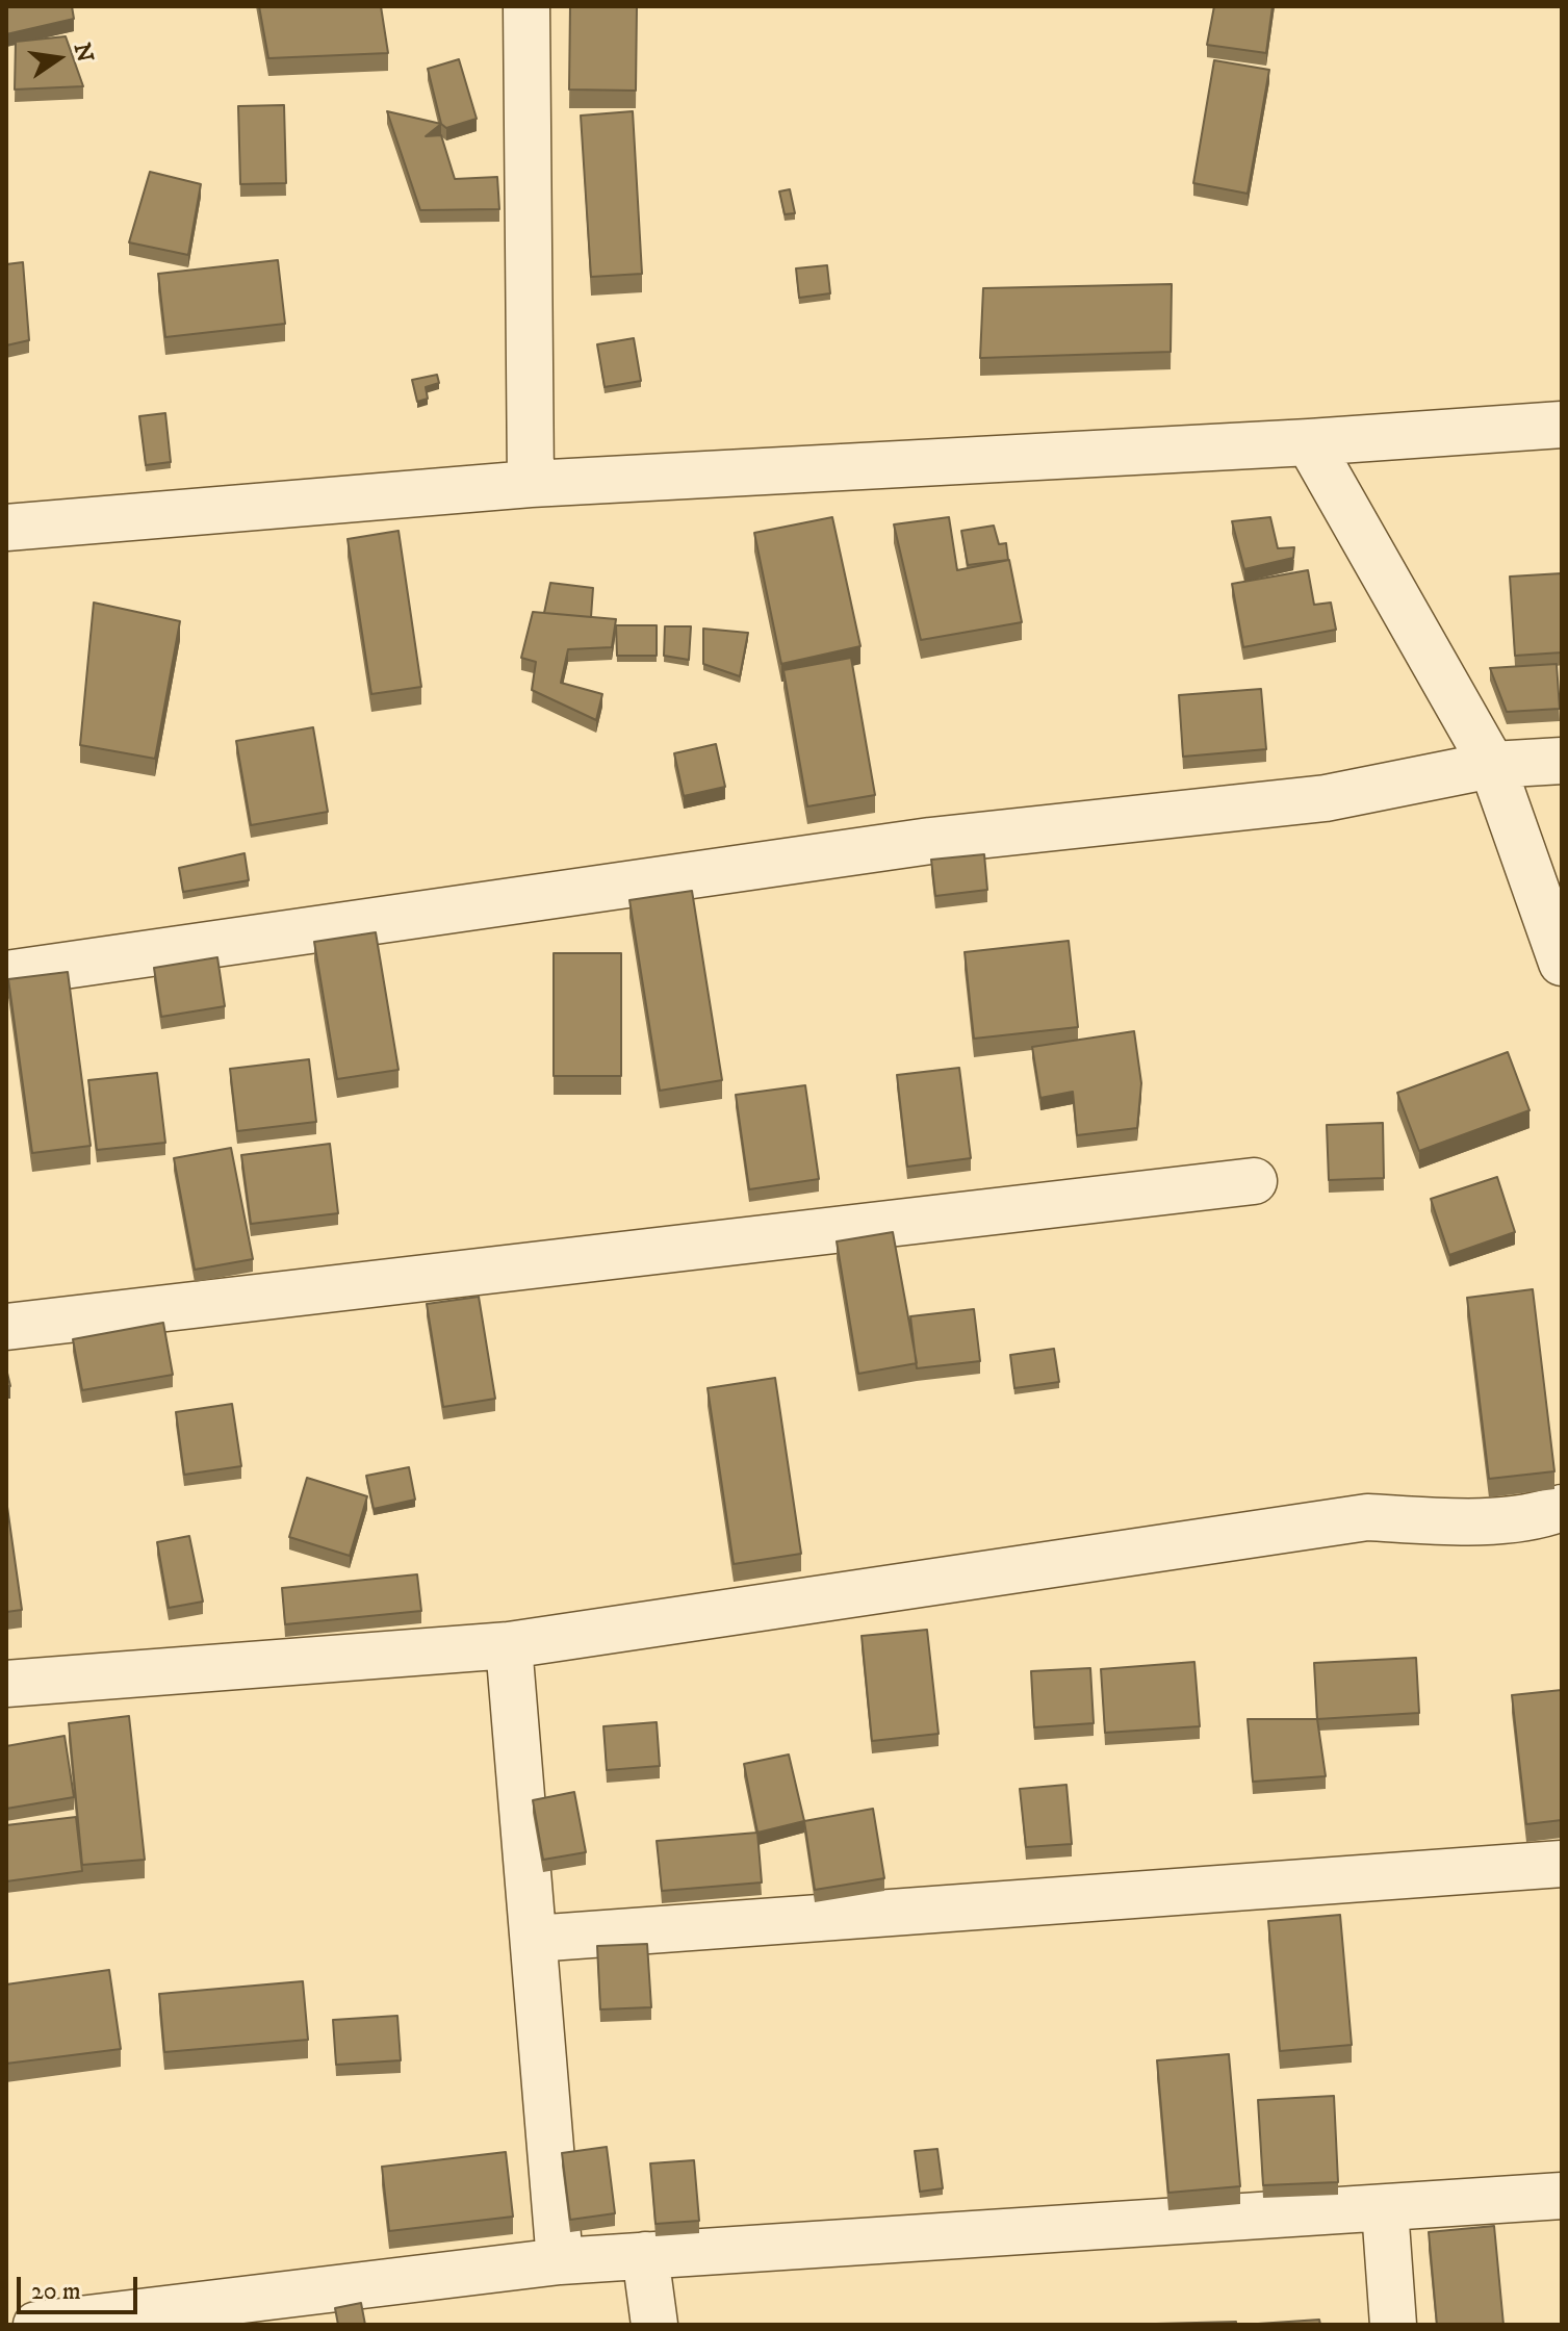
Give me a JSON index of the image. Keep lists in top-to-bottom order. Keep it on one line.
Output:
{"scale_bar":"20 m","north":"right"}
